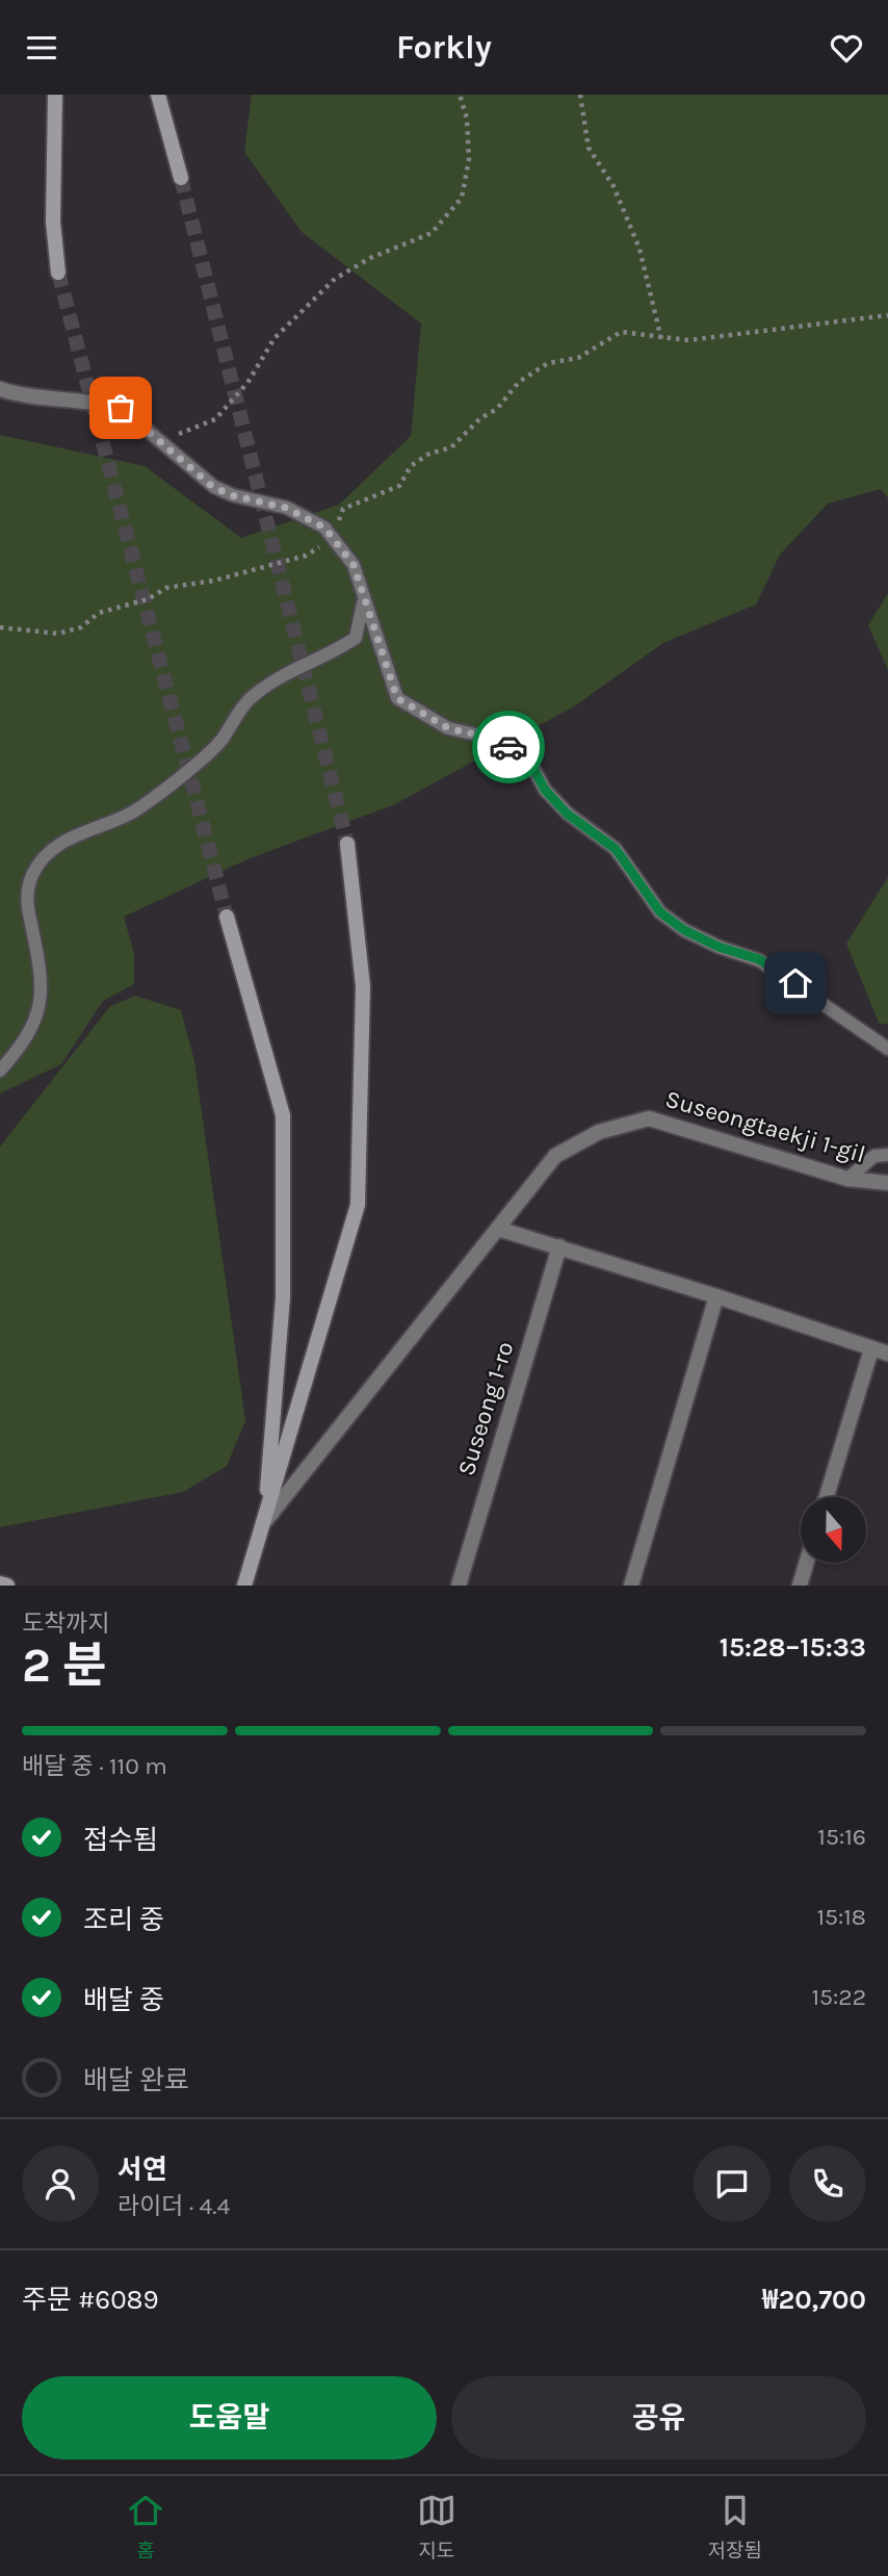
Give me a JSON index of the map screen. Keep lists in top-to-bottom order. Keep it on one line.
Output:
{"streets":{"street":["Suseongtaekji 1-gil","Suseong 1-ro"]},"north":"bottom","page":{"header":"Forkly","heading":["2 분","도착까지","15:28–15:33"],"panel":["서연","라이더 · 4.4","주문 #6089","₩20,700"],"bar":"배달 중 · 110 m","list":[["접수됨","15:16"],["조리 중","15:18"],["배달 중","15:22"],"배달 완료"],"buttons":["도움말","공유"],"tabs":["홈","지도","저장됨"]}}
